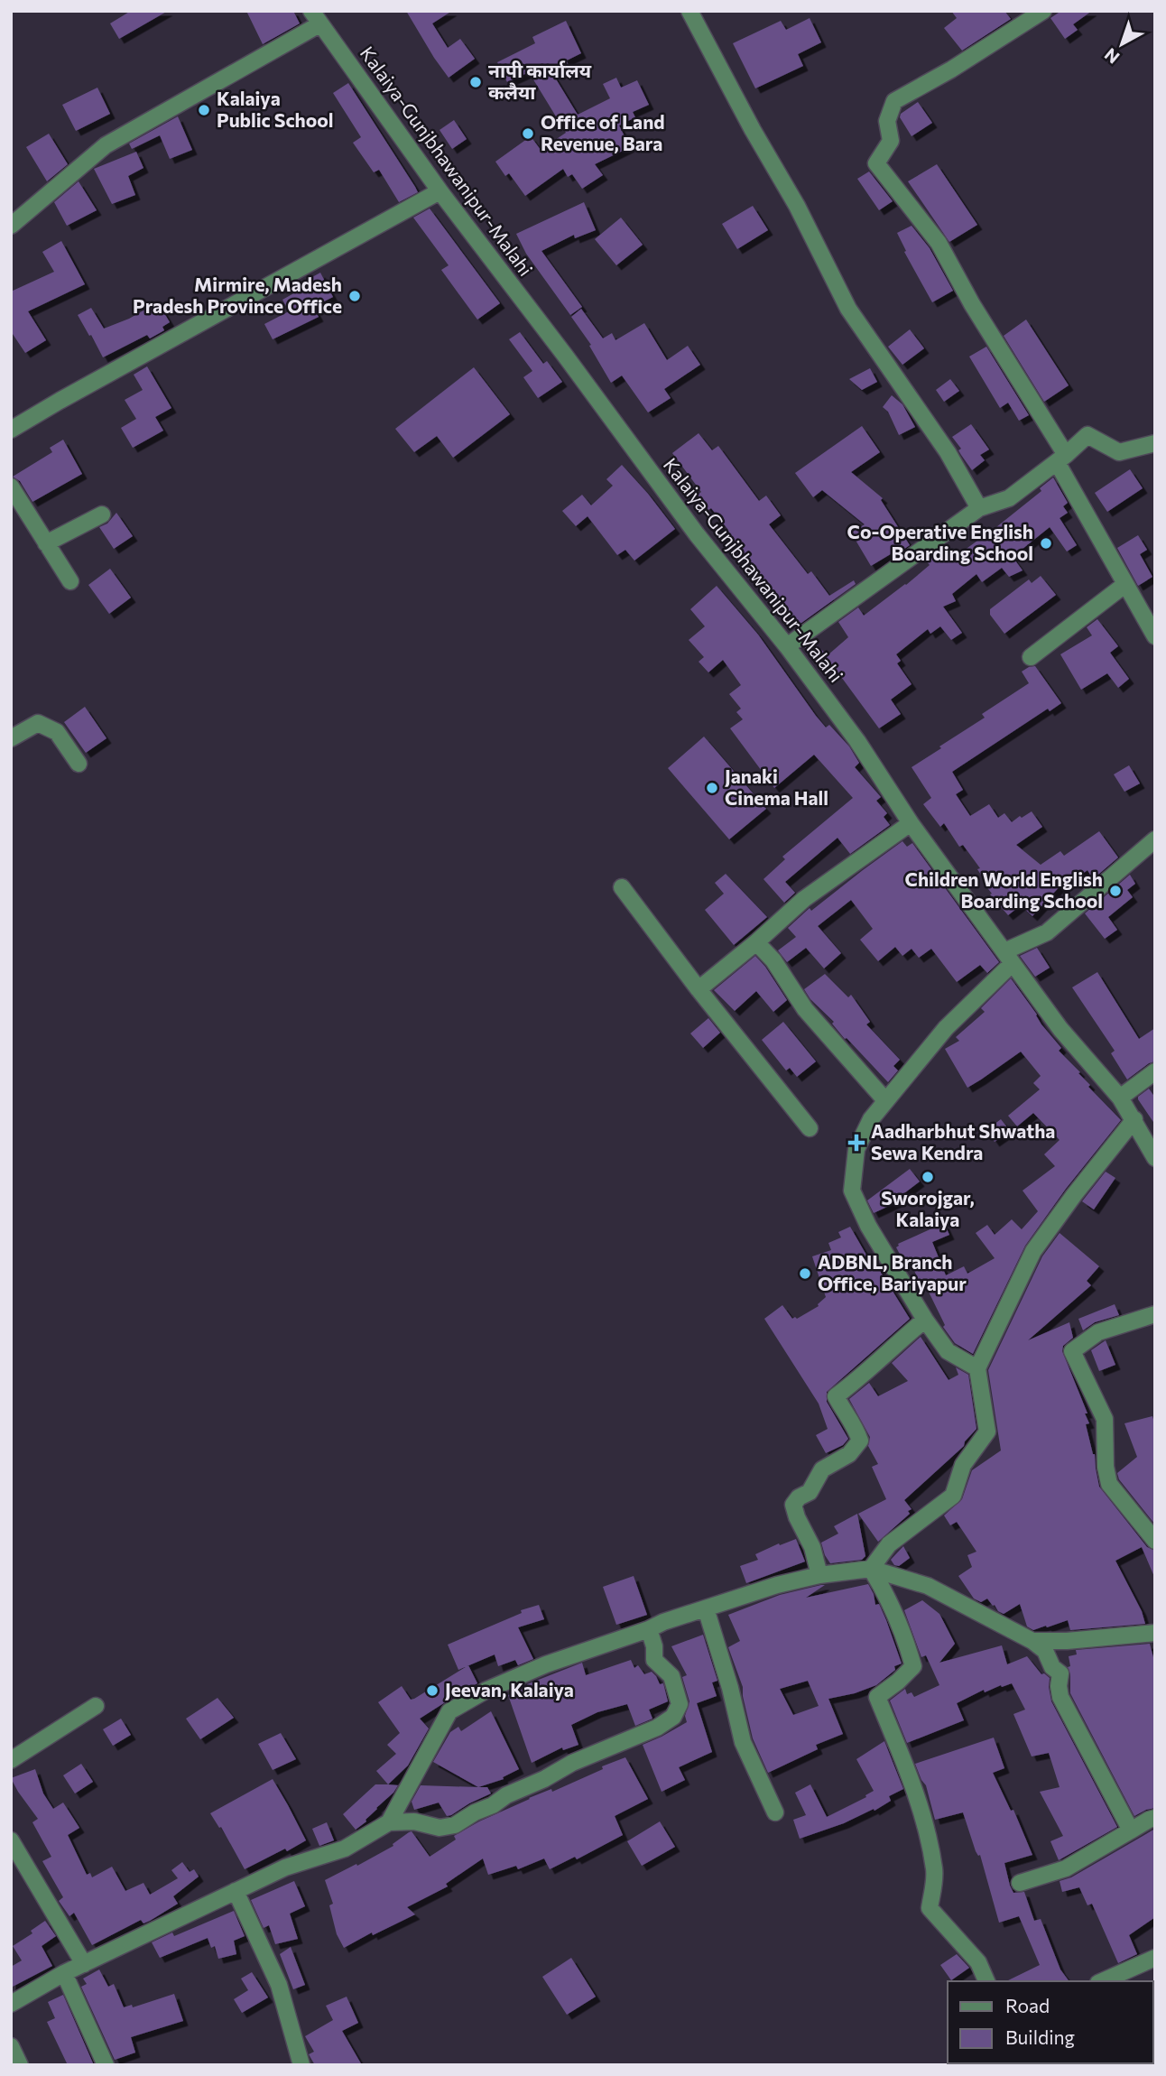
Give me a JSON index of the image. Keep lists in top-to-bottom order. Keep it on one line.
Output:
{"streets":{"street":["Kalaiya-Gunjbhawanipur-Malahi"]},"places":{"other":["नापी कार्यालय कलैया","Kalaiya Public School","Office of Land Revenue, Bara","Mirmire, Madesh Pradesh Province Office","Co-Operative English Boarding School","Janaki Cinema Hall","Children World English Boarding School","Sworojgar, Kalaiya","ADBNL, Branch Office, Bariyapur","Jeevan, Kalaiya"],"health":["Aadharbhut Shwatha Sewa Kendra"]},"legend":["Road","Building"],"north":"bottom left"}
